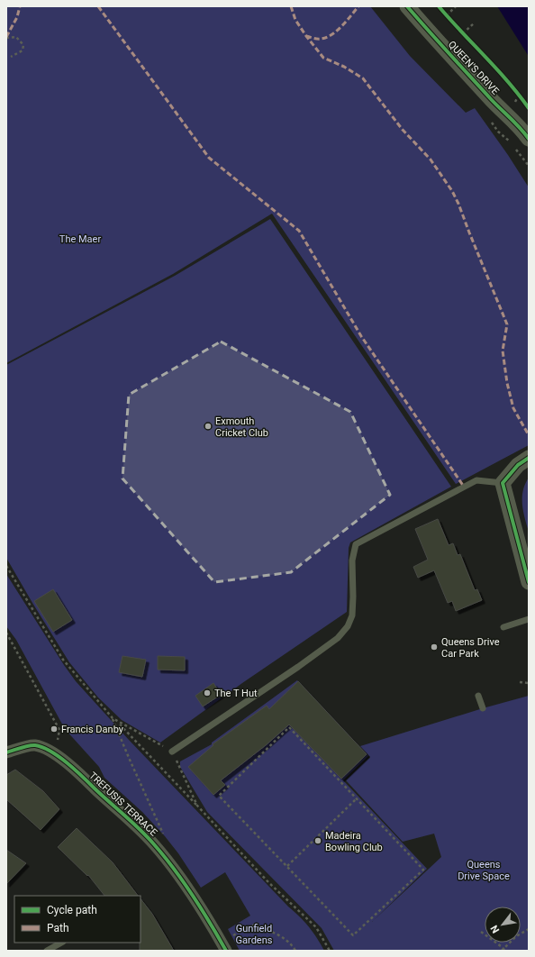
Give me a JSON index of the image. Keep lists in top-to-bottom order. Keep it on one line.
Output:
{"streets":{"street":["QUEEN'S DRIVE","TREFUSIS TERRACE"]},"parks":["The Maer","Queens Drive Space","Gunfield Gardens"],"places":["Exmouth Cricket Club","Queens Drive Car Park","The T Hut","Francis Danby","Madeira Bowling Club"],"legend":["Cycle path","Path"],"north":"bottom left"}
